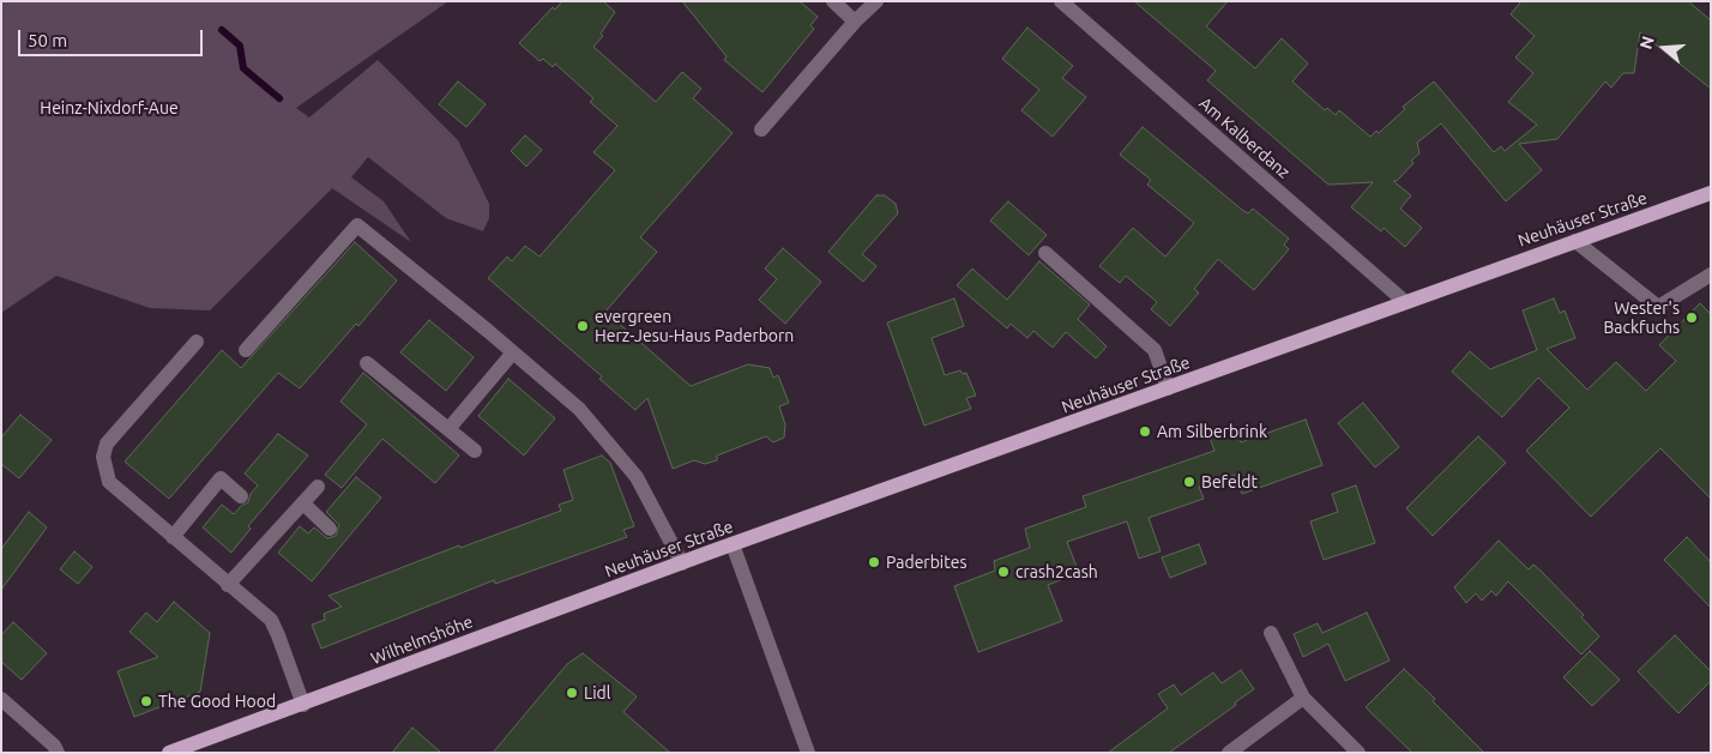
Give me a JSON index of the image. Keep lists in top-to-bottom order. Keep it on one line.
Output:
{"streets":{"main road":["Neuhäuser Straße","Wilhelmshöhe"],"street":["Am Kalberdanz"]},"crossings":[["Am Kalberdanz","Neuhäuser Straße"],["Neuhäuser Straße","Wilhelmshöhe"]],"parks":["Heinz-Nixdorf-Aue"],"places":["Wester's Backfuchs","evergreen Herz-Jesu-Haus Paderborn","Am Silberbrink","Befeldt","Paderbites","crash2cash","Lidl","The Good Hood"],"scale_bar":"50 m","north":"left"}
